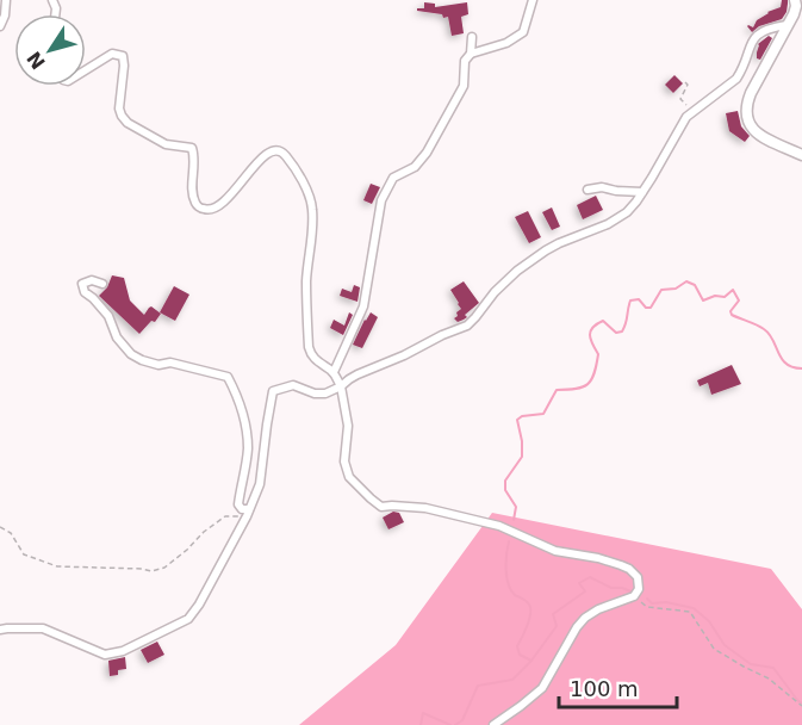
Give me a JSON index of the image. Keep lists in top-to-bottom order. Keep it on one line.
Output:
{"scale_bar":"100 m","north":"bottom left"}
